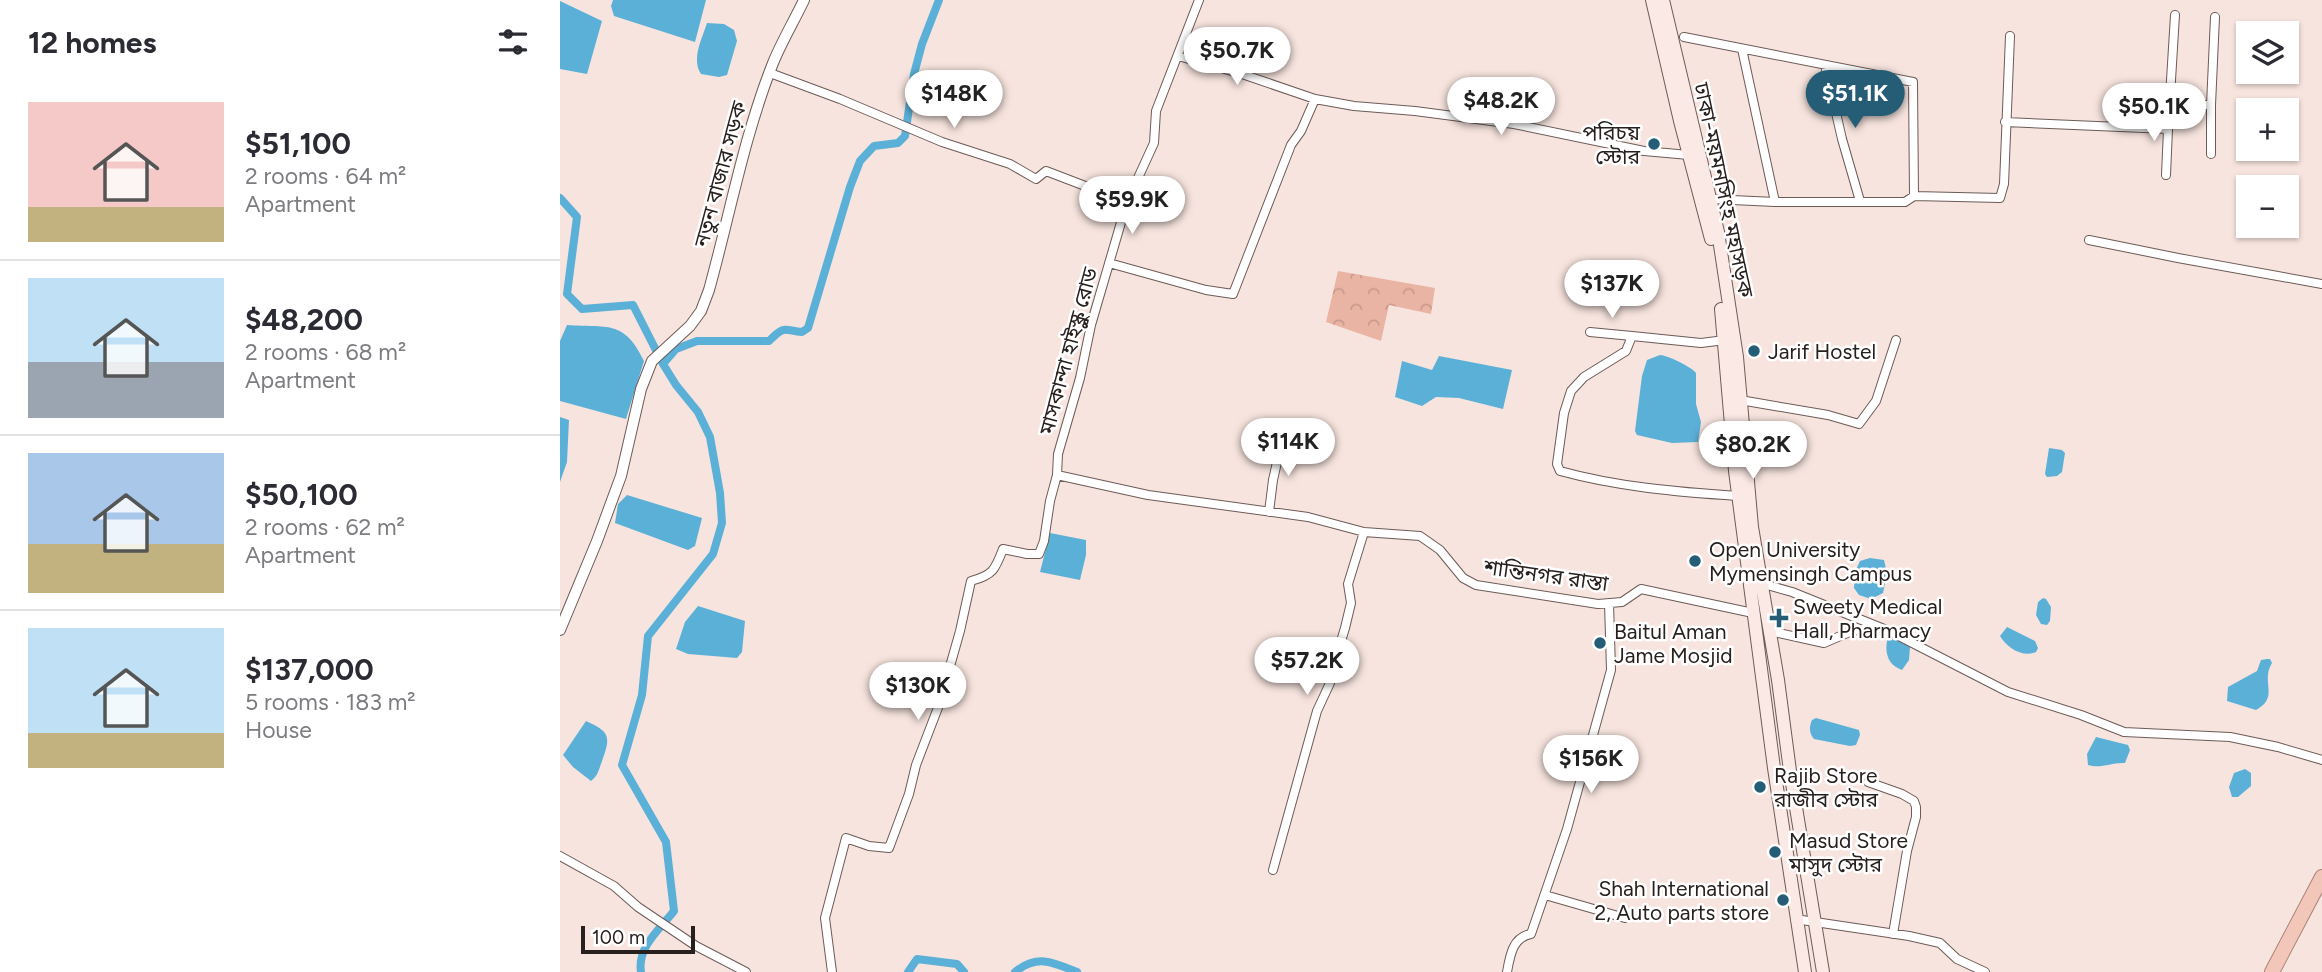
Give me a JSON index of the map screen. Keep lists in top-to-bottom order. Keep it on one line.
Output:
{"streets":{"main road":["ঢাকা-ময়মনসিংহ মহাসড়ক"],"street":["নতুন বাজার সড়ক","মাসকান্দা হাইস্কুল রোড","শান্তিনগর রাস্তা"]},"crossings":[["ঢাকা-ময়মনসিংহ মহাসড়ক","শান্তিনগর রাস্তা"],["মাসকান্দা হাইস্কুল রোড","শান্তিনগর রাস্তা"]],"places":{"other":["পরিচয় স্টোর","Jarif Hostel","Open University Mymensingh Campus","Baitul Aman Jame Mosjid","Rajib Store রাজীব স্টোর","Masud Store মাসুদ স্টোর","Shah International 2, Auto parts store"],"health":["Sweety Medical Hall, Pharmacy"]},"scale_bar":"100 m","page":{"heading":"12 homes","map_buttons":["+","−"],"price":["$50.7K","$148K","$51.1K","$48.2K","$50.1K","$59.9K","$137K","$114K","$80.2K","$57.2K","$130K","$156K"],"list":[{"name":"$51,100","note":"2 rooms · 64 m² · Apartment"},{"name":"$48,200","note":"2 rooms · 68 m² · Apartment"},{"name":"$50,100","note":"2 rooms · 62 m² · Apartment"},{"name":"$137,000","note":"5 rooms · 183 m² · House"}],"scale":"100 m"}}
